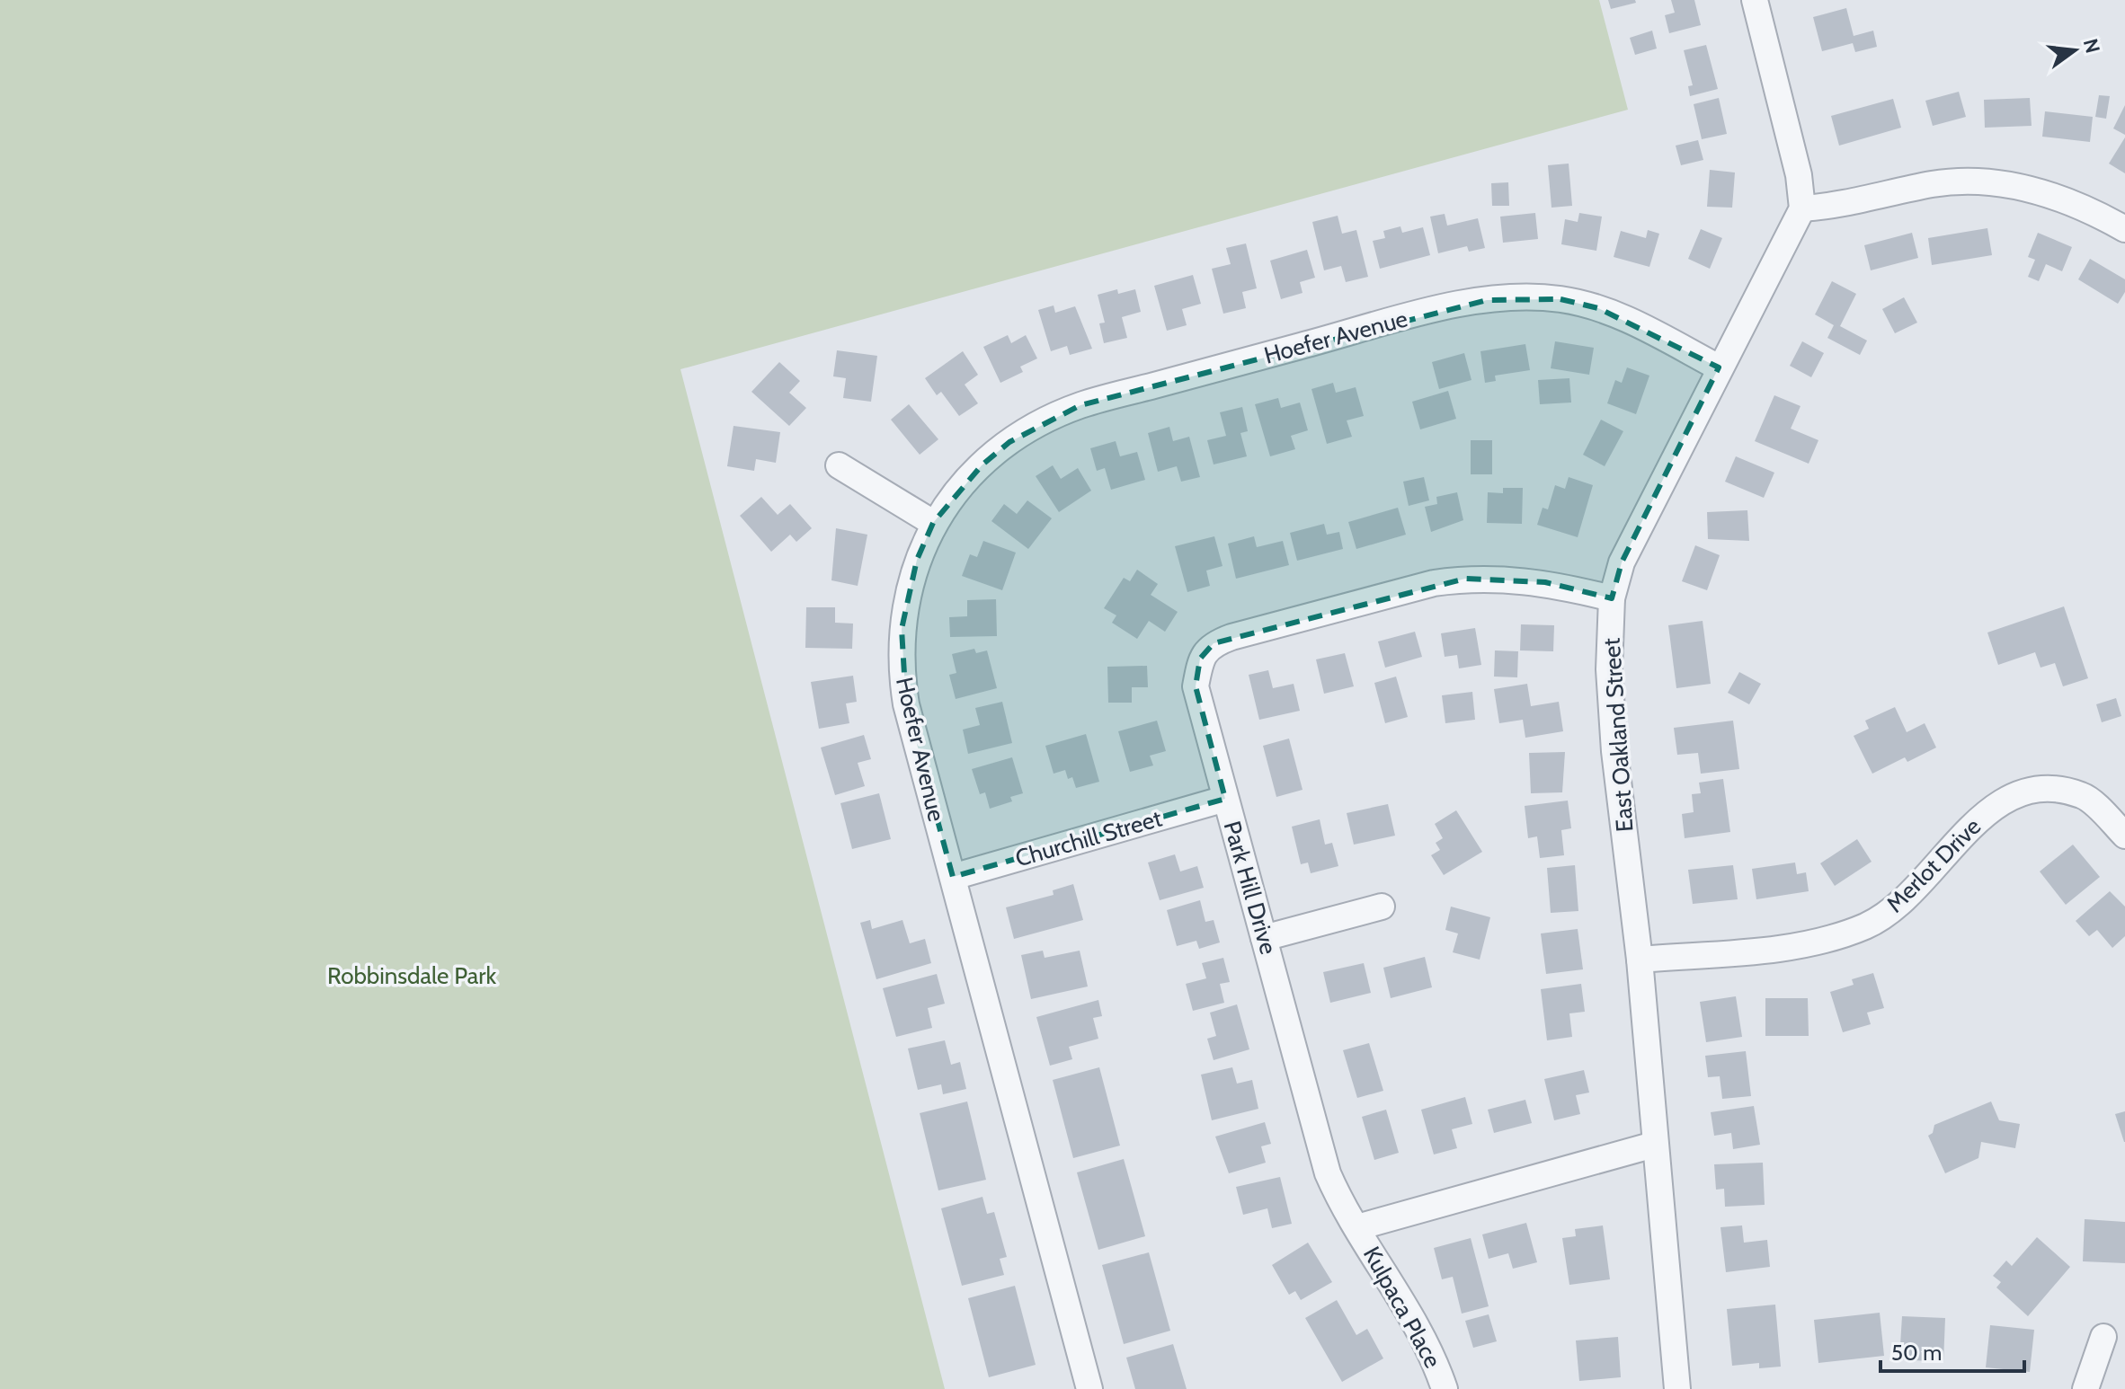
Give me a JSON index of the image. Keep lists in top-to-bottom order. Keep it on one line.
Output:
{"streets":{"street":["Hoefer Avenue","East Oakland Street","Churchill Street","Merlot Drive","Park Hill Drive","Kulpaca Place"]},"crossings":[["Hoefer Avenue","East Oakland Street"],["Hoefer Avenue","Churchill Street"],["East Oakland Street","Merlot Drive"],["East Oakland Street","Park Hill Drive"],["Churchill Street","Park Hill Drive"],["Park Hill Drive","Kulpaca Place"]],"parks":["Robbinsdale Park"],"scale_bar":"50 m","north":"right"}
